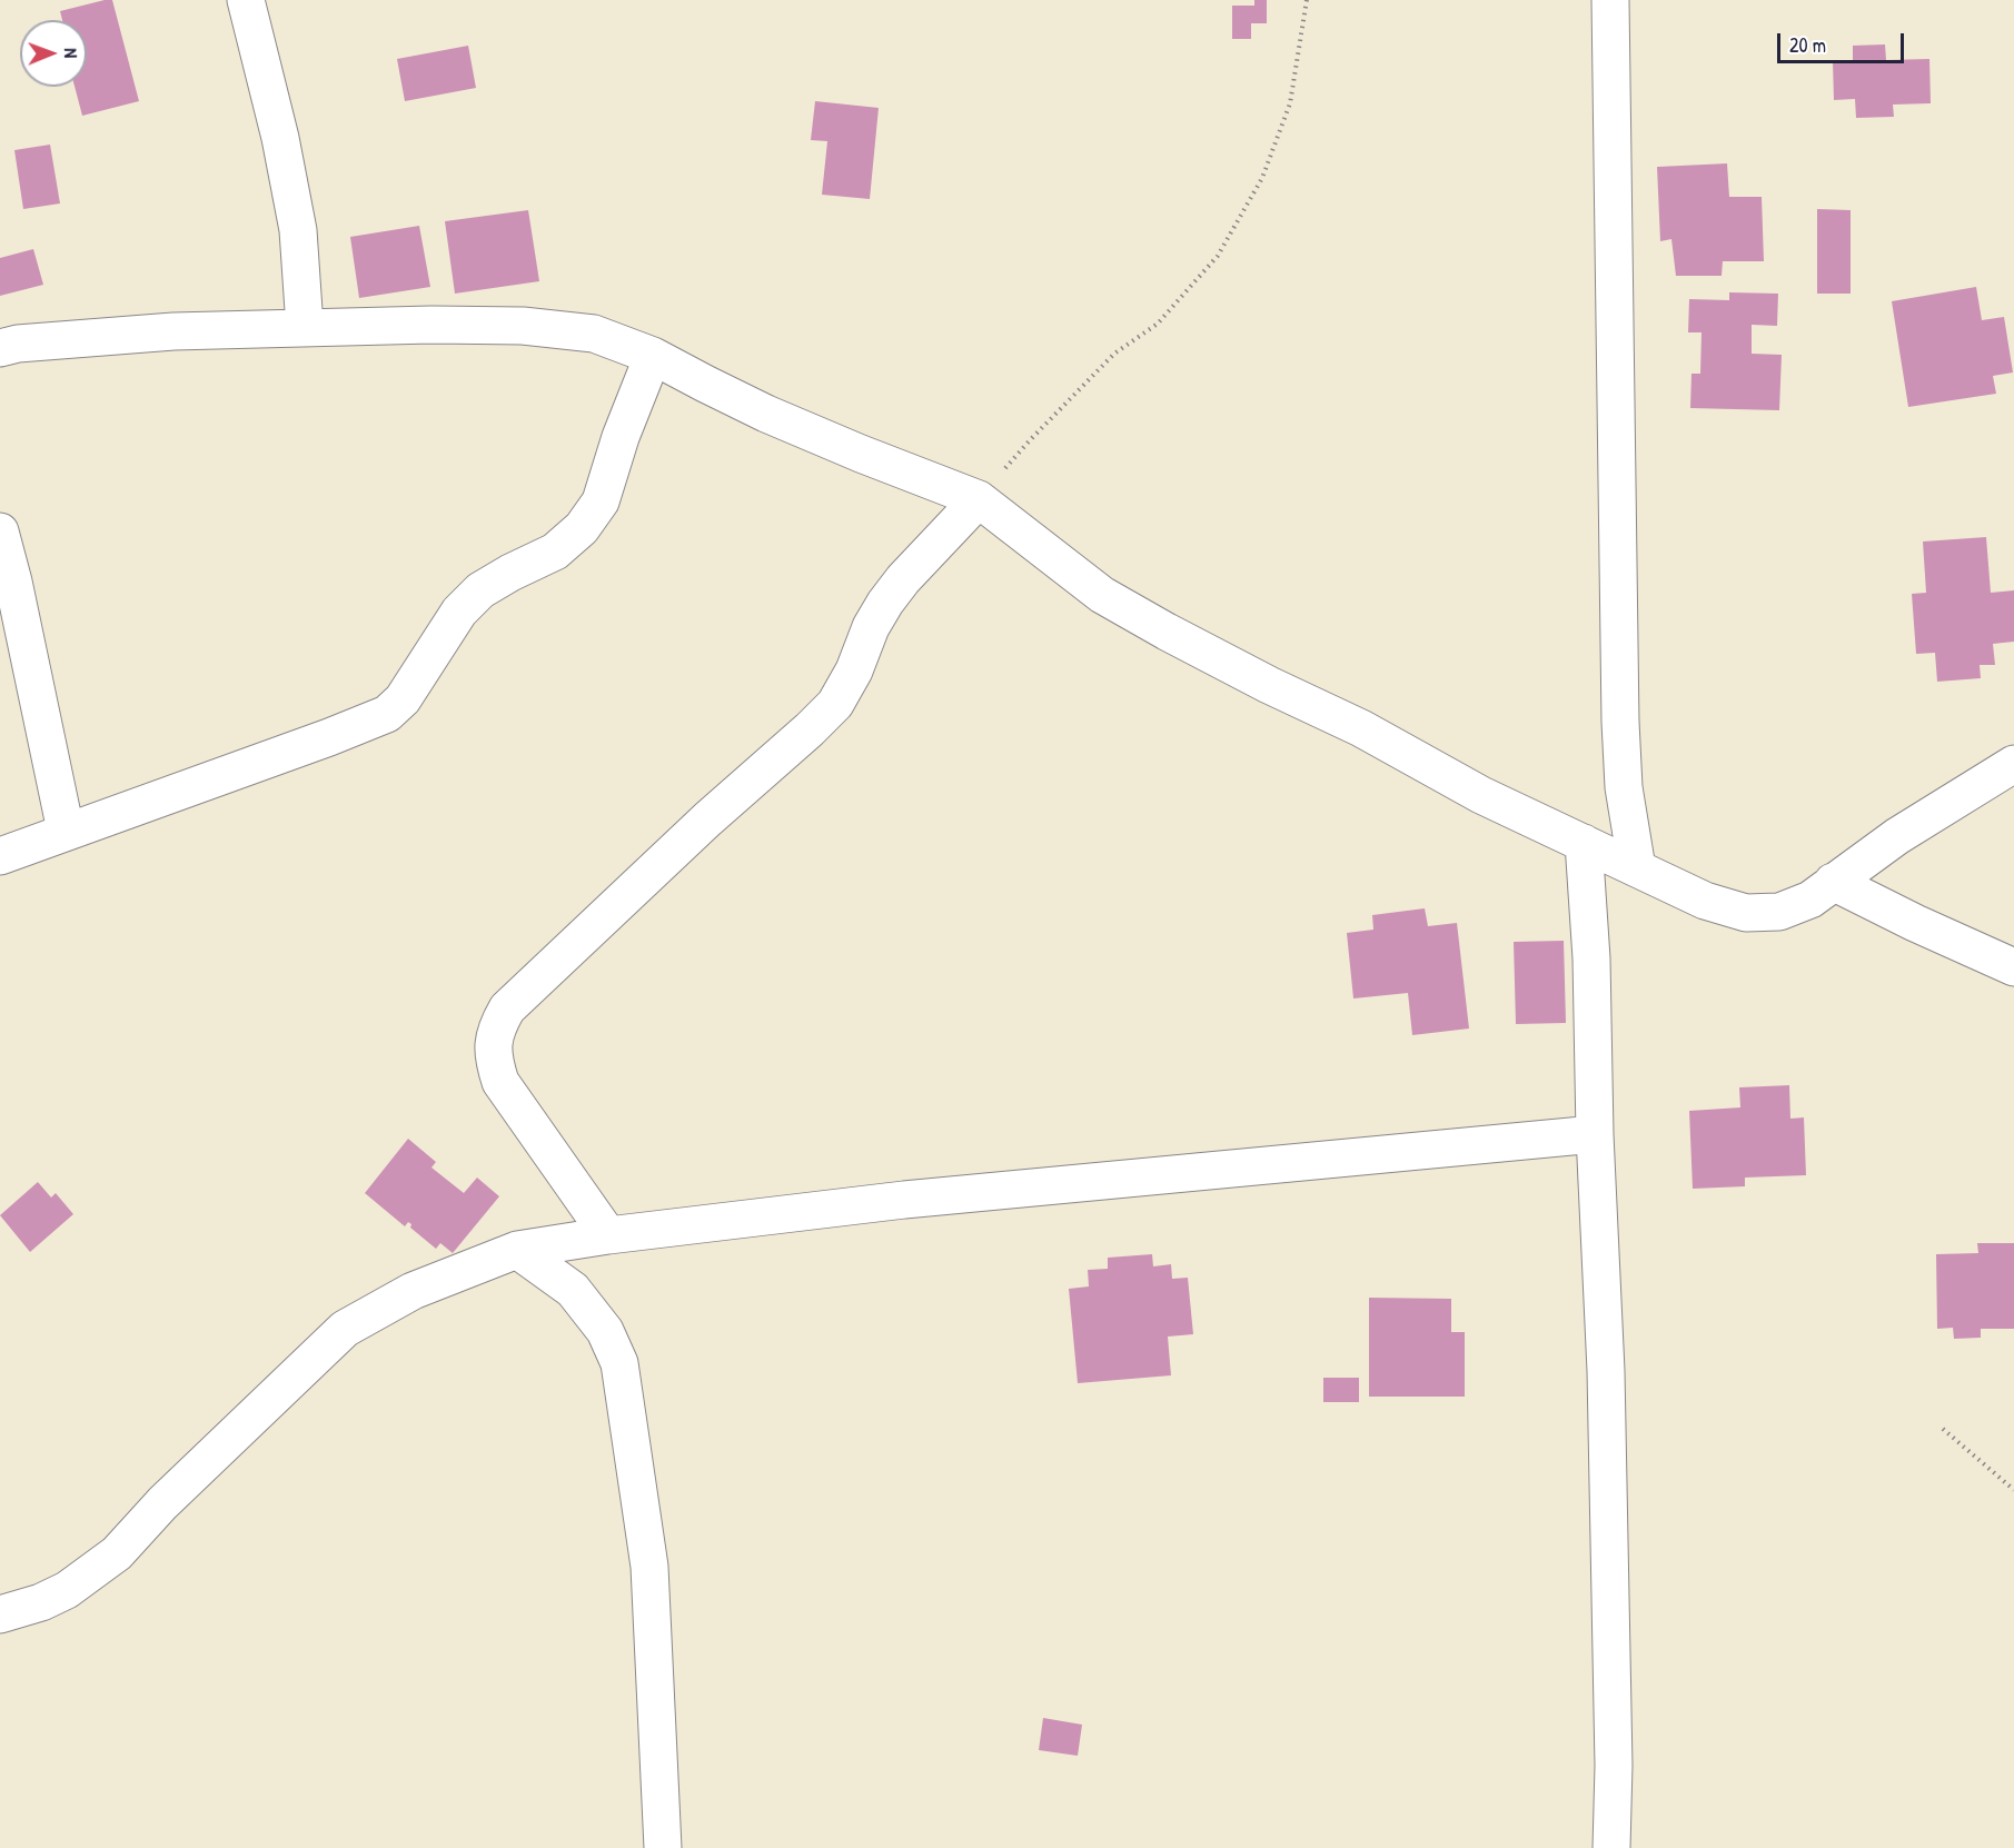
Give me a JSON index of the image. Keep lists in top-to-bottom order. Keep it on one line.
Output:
{"scale_bar":"20 m","north":"right"}
